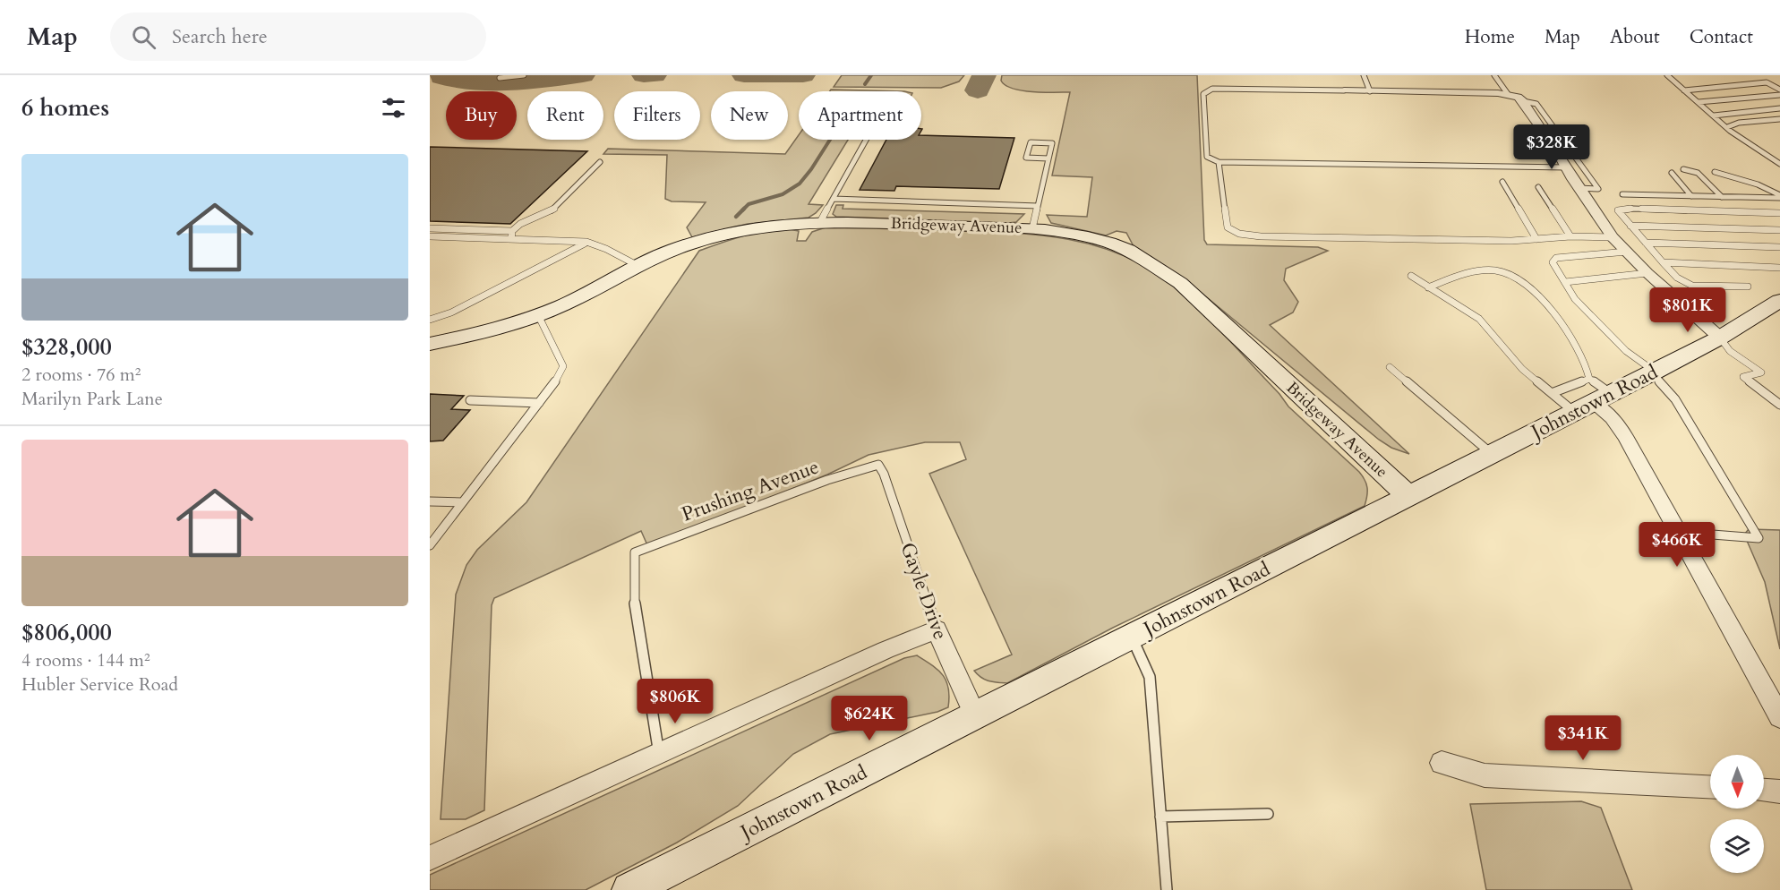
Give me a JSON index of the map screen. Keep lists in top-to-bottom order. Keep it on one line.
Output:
{"streets":{"street":["Bridgeway Avenue","Johnstown Road","Gayle Drive"],"lane":["Prushing Avenue"]},"crossings":[["Bridgeway Avenue","Johnstown Road"],["Johnstown Road","Gayle Drive"],["Prushing Avenue","Gayle Drive"]],"north":"bottom","page":{"header":"Map","search":"Search here","nav":["Home","Map","About","Contact"],"heading":"6 homes","chip":["Buy","Rent","Filters","New","Apartment"],"price":["$328K","$801K","$466K","$806K","$624K","$341K"],"list":[{"name":"$328,000","note":"2 rooms · 76 m² · Marilyn Park Lane"},{"name":"$806,000","note":"4 rooms · 144 m² · Hubler Service Road"}]}}
